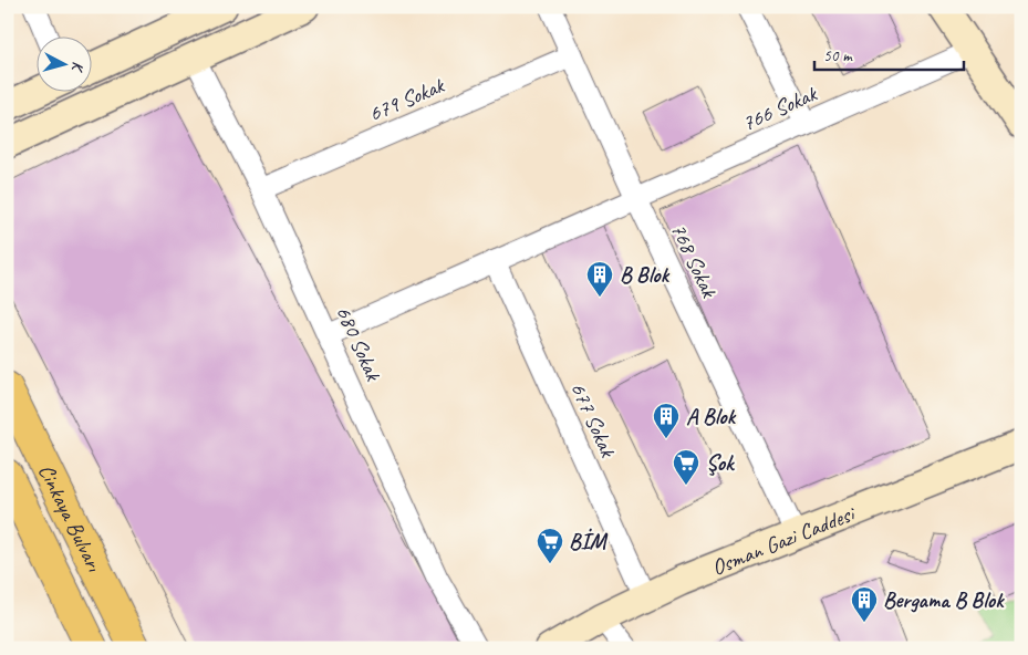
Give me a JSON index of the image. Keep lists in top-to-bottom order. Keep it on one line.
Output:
{"streets":{"main road":["Cinkaya Bulvarı"],"street":["679 Sokak","766 Sokak","768 Sokak","680 Sokak","677 Sokak","Osman Gazi Caddesi"]},"crossings":[["679 Sokak","768 Sokak"],["679 Sokak","680 Sokak"],["766 Sokak","768 Sokak"],["766 Sokak","680 Sokak"],["766 Sokak","677 Sokak"],["768 Sokak","Osman Gazi Caddesi"],["677 Sokak","Osman Gazi Caddesi"]],"places":{"building":["B Blok","A Blok","Bergama B Blok"],"supermarket":["Şok","BİM"]},"scale_bar":"50 m","north":"right"}
